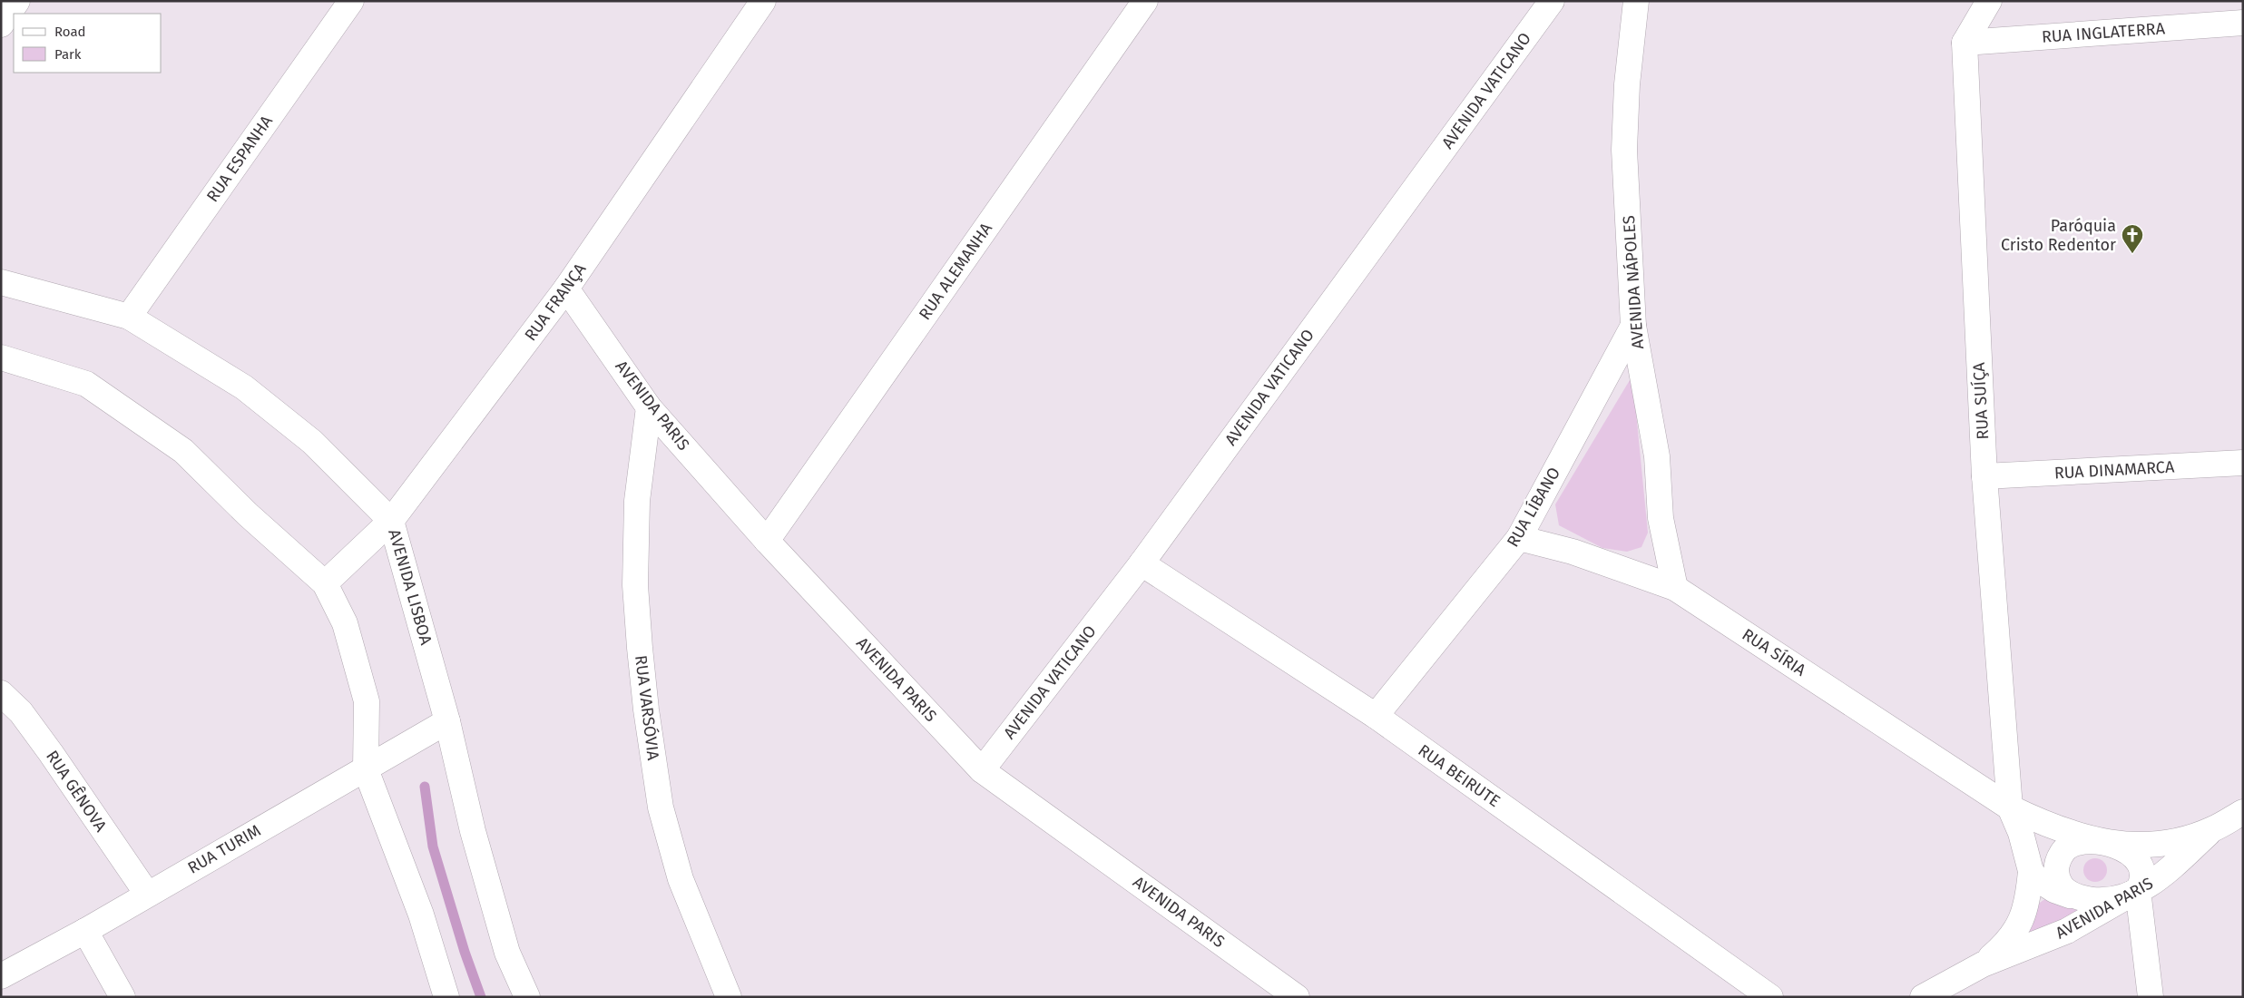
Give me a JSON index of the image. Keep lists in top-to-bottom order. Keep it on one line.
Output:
{"streets":{"street":["RUA INGLATERRA","AVENIDA VATICANO","RUA ESPANHA","RUA ALEMANHA","AVENIDA NÁPOLES","RUA FRANÇA","RUA SUÍÇA","AVENIDA PARIS","RUA DINAMARCA","RUA LÍBANO","AVENIDA LISBOA","RUA SÍRIA","RUA VARSÓVIA","RUA BEIRUTE","RUA GÊNOVA","RUA TURIM"]},"crossings":[["RUA INGLATERRA","RUA SUÍÇA"],["AVENIDA VATICANO","AVENIDA PARIS"],["AVENIDA VATICANO","RUA BEIRUTE"],["RUA ESPANHA","AVENIDA LISBOA"],["RUA ALEMANHA","AVENIDA PARIS"],["AVENIDA NÁPOLES","RUA LÍBANO"],["AVENIDA NÁPOLES","RUA SÍRIA"],["RUA FRANÇA","AVENIDA PARIS"],["RUA FRANÇA","AVENIDA LISBOA"],["RUA SUÍÇA","AVENIDA PARIS"],["RUA SUÍÇA","RUA DINAMARCA"],["RUA SUÍÇA","RUA SÍRIA"],["AVENIDA PARIS","RUA SÍRIA"],["AVENIDA PARIS","RUA VARSÓVIA"],["RUA LÍBANO","RUA SÍRIA"],["RUA LÍBANO","RUA BEIRUTE"],["AVENIDA LISBOA","RUA TURIM"],["RUA GÊNOVA","RUA TURIM"]],"places":{"church":["Paróquia Cristo Redentor"]},"legend":["Road","Park"]}
